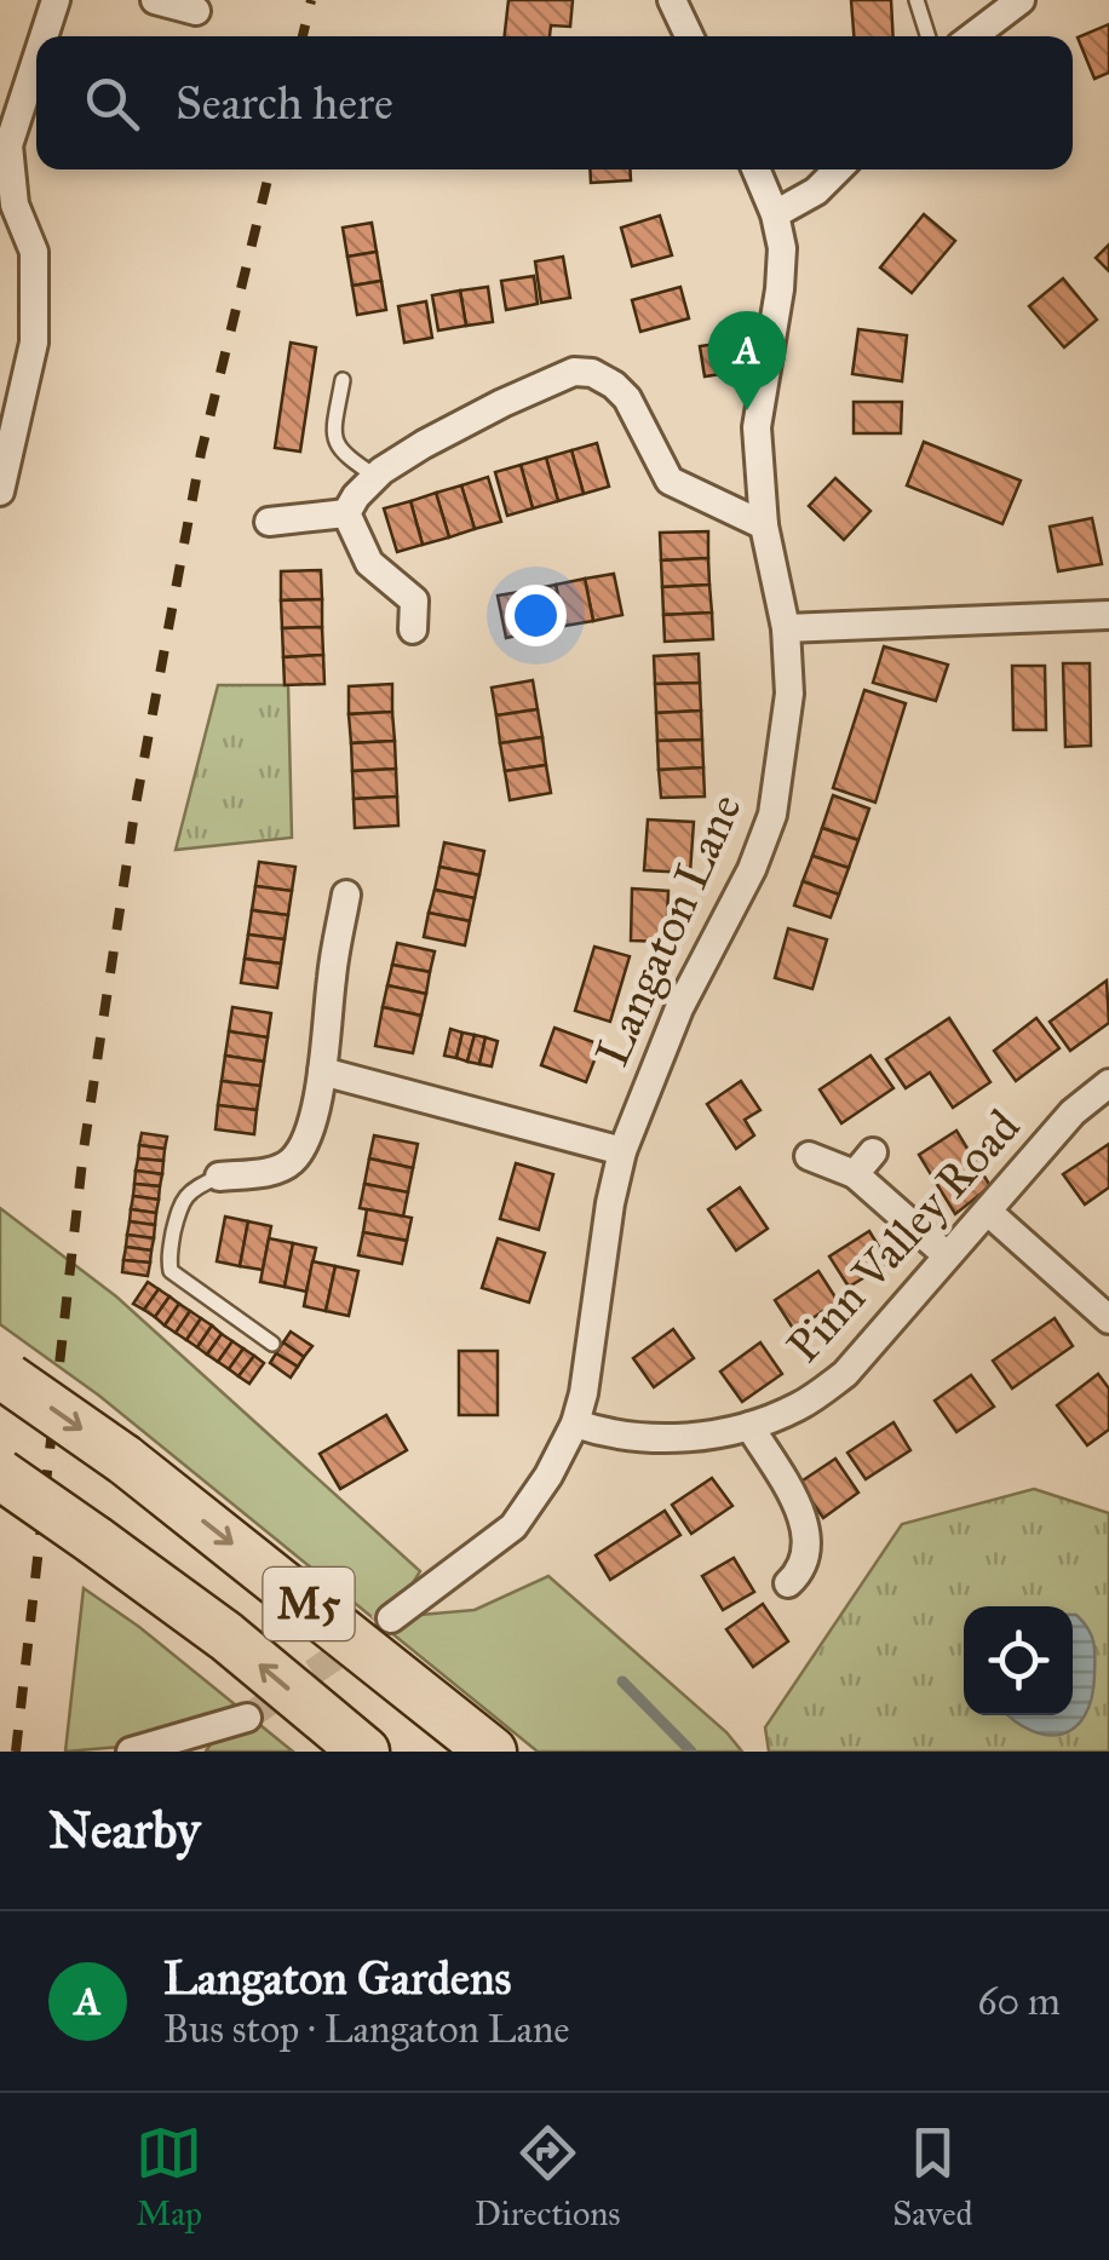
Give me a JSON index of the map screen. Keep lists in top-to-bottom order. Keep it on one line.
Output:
{"streets":{"highway":["M5"],"street":["Langaton Lane","Pinn Valley Road"]},"crossings":[["Langaton Lane","Pinn Valley Road"]],"page":{"search":"Search here","pins":"A","heading":"Nearby","list":[{"mark":"A","name":"Langaton Gardens","note":"Bus stop · Langaton Lane","value":"60 m"}],"nav":["Map","Directions","Saved"]}}
